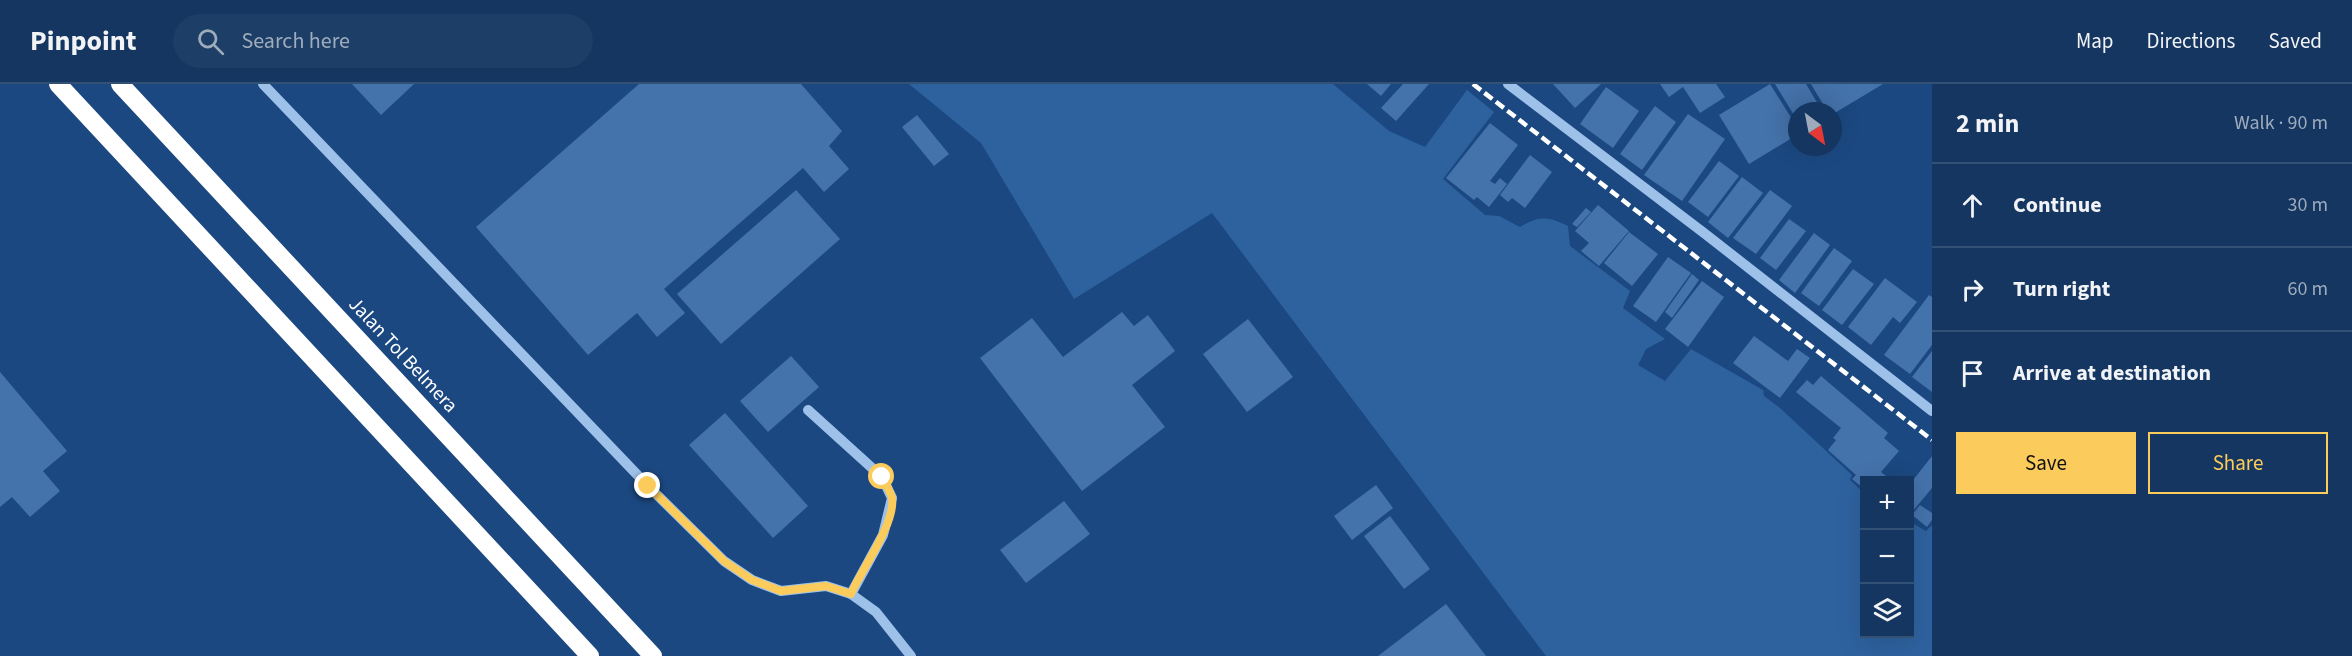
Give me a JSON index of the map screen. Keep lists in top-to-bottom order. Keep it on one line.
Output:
{"streets":{"highway":["Jalan Tol Belmera"]},"north":"bottom right","page":{"header":"Pinpoint","search":"Search here","nav":["Map","Directions","Saved"],"heading":["2 min","Walk · 90 m"],"list":[["Continue","30 m"],["Turn right","60 m"],"Arrive at destination"],"buttons":["Save","Share"],"map_buttons":["+","−"]}}
